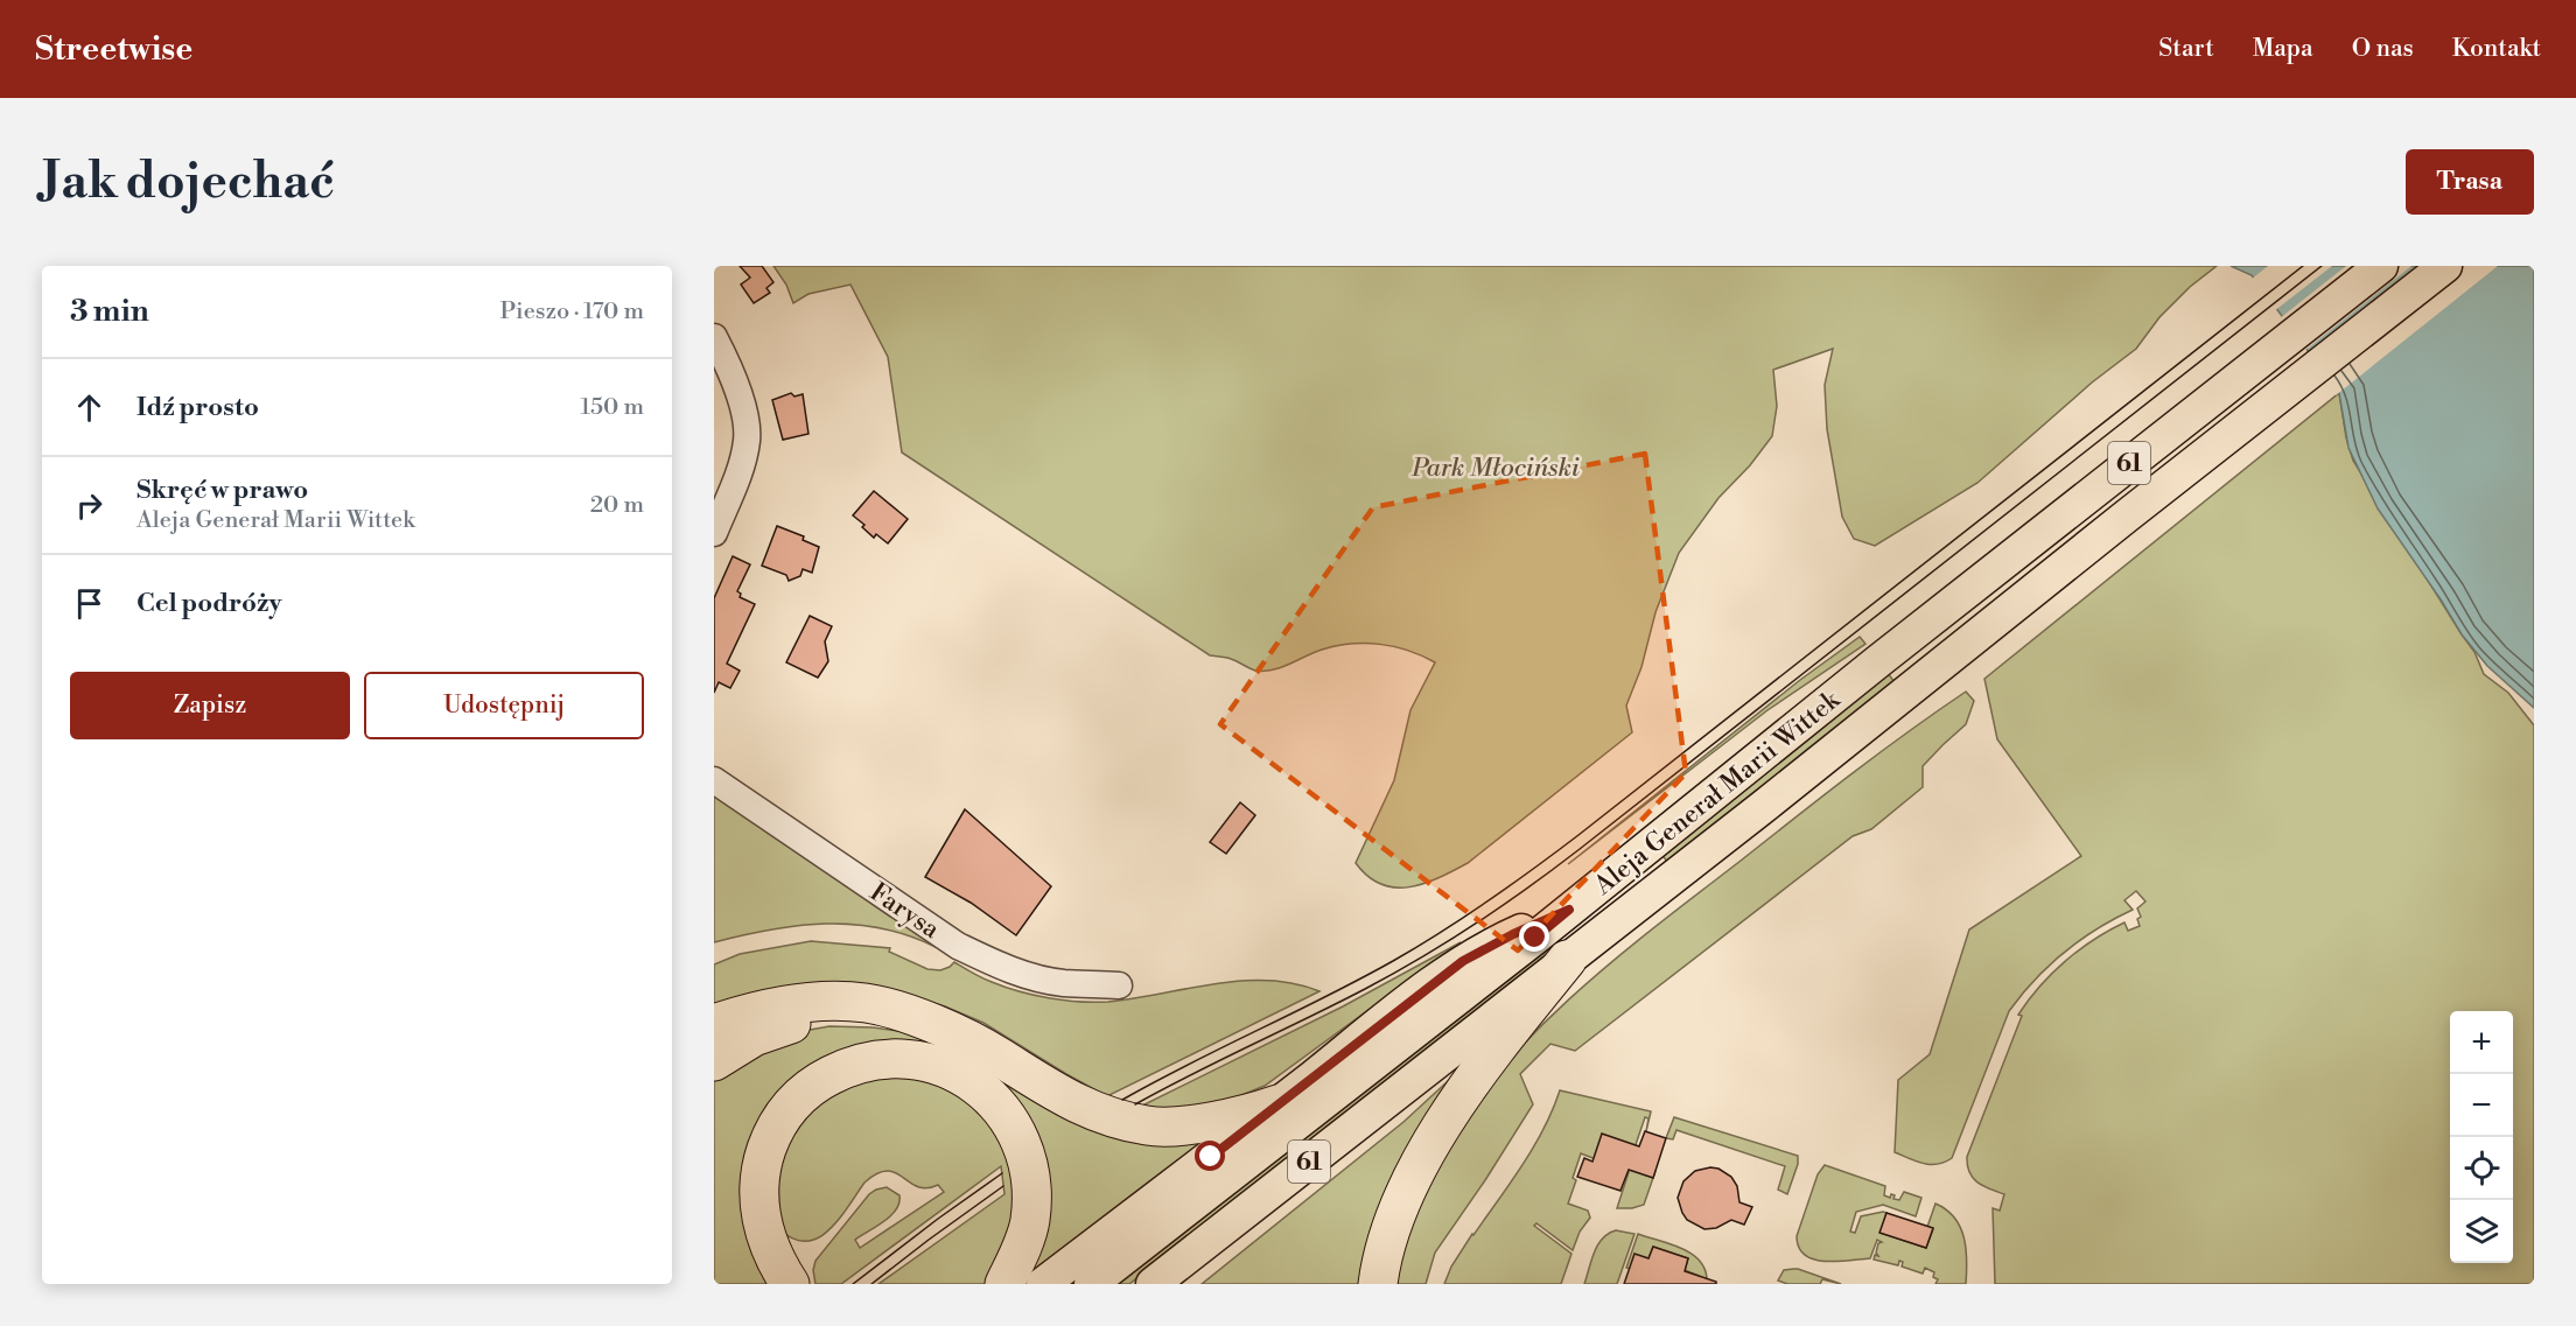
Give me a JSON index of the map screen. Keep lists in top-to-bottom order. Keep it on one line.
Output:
{"streets":{"main road":["61","Aleja Generał Marii Wittek"],"street":["Farysa"]},"crossings":[["61","Aleja Generał Marii Wittek"]],"parks":["Park Młociński"],"page":{"header":"Streetwise","nav":["Start","Mapa","O nas","Kontakt"],"buttons":["Trasa",["Zapisz","Udostępnij"]],"title":"Jak dojechać","heading":["3 min","Pieszo · 170 m"],"list":[["Idź prosto","150 m"],["Skręć w prawo","Aleja Generał Marii Wittek","20 m"],"Cel podróży"],"map_buttons":["+","−"]}}
